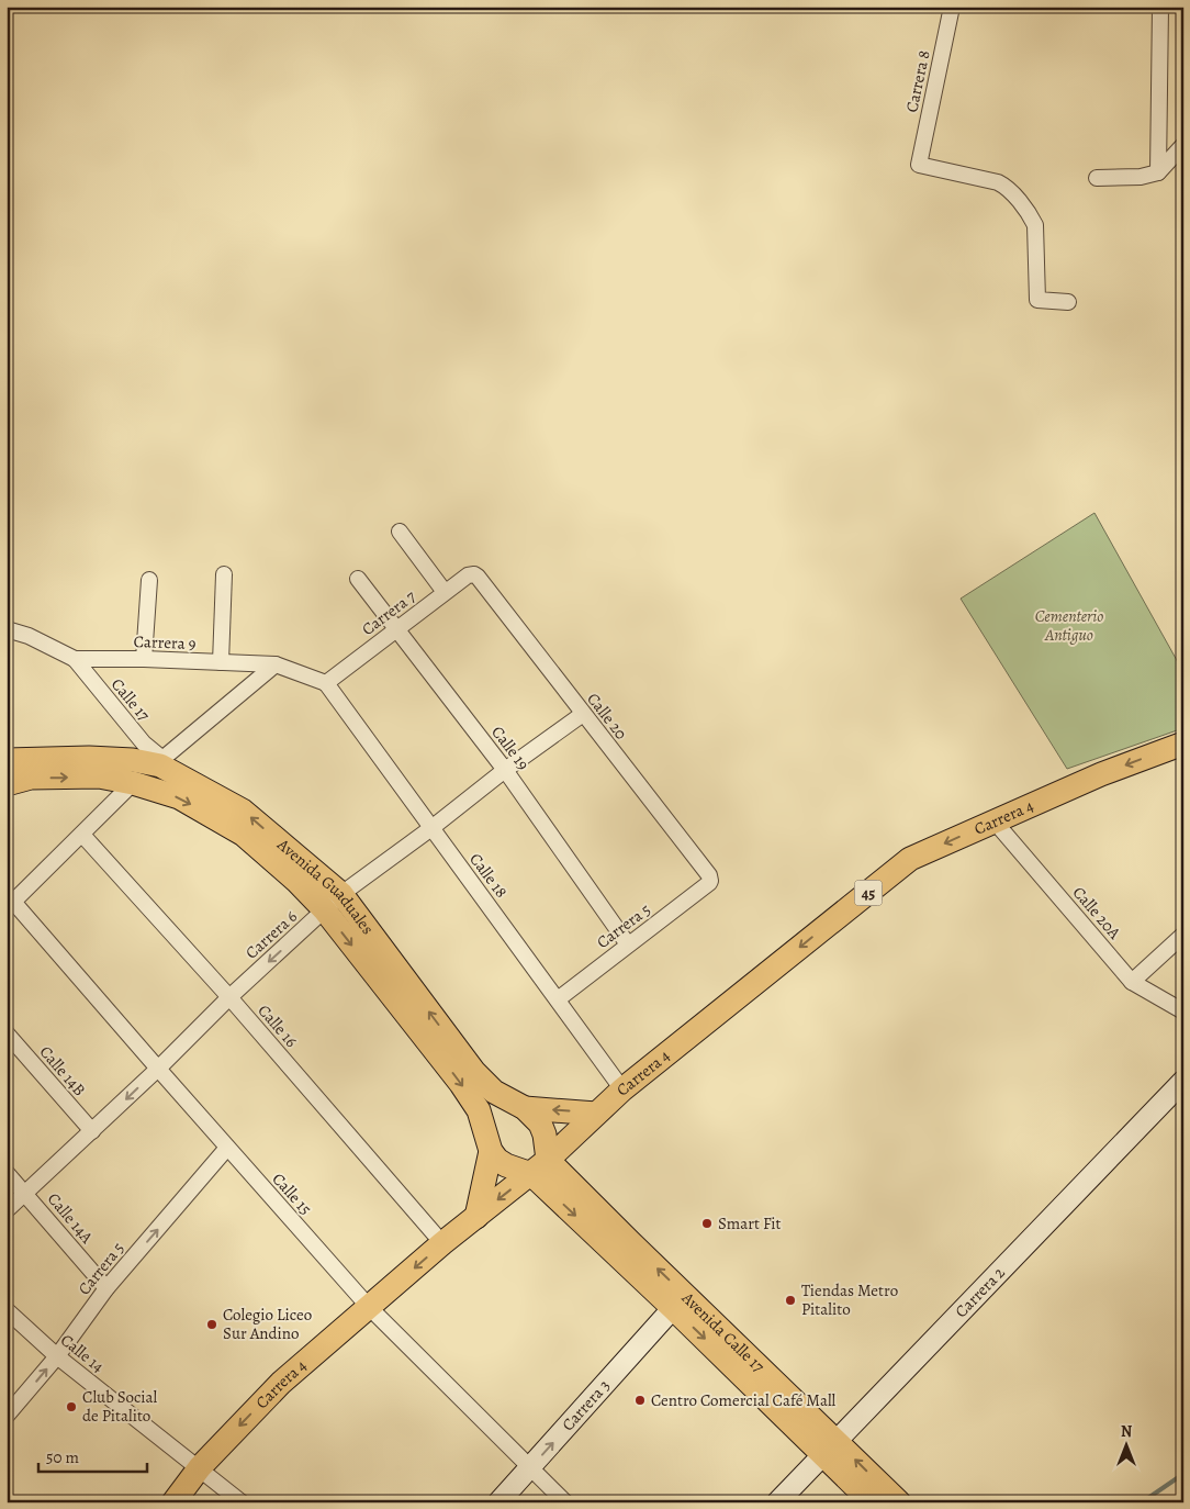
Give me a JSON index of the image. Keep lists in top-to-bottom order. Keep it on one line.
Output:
{"streets":{"main road":["Carrera 4","Avenida Guaduales","45","Carrera 2","Avenida Calle 17","Carrera 3"],"street":["Carrera 8","Carrera 7","Carrera 9","Calle 17","Calle 20","Calle 19","Calle 18","Calle 20A","Carrera 5","Carrera 6","Calle 16","Calle 14B","Calle 15","Calle 14A","Calle 14"]},"crossings":[["Carrera 7","Carrera 9"],["Carrera 7","Calle 20"],["Carrera 7","Calle 19"],["Carrera 7","Calle 18"],["Carrera 9","Calle 17"],["Carrera 9","Calle 18"],["Calle 17","Avenida Guaduales"],["Calle 20","Carrera 5"],["Calle 20","Carrera 6"],["Calle 19","Carrera 5"],["Calle 19","Carrera 6"],["Carrera 4","Calle 18"],["Carrera 4","Avenida Guaduales"],["Carrera 4","Calle 20A"],["Carrera 4","Calle 16"],["Carrera 4","Calle 15"],["Carrera 4","Avenida Calle 17"],["Carrera 4","Calle 14"],["Calle 18","Carrera 5"],["Calle 18","Carrera 6"],["Avenida Guaduales","Carrera 6"],["Avenida Guaduales","Avenida Calle 17"],["Carrera 5","Calle 15"],["Carrera 5","Calle 14A"],["Carrera 5","Calle 14"],["Carrera 6","Calle 16"],["Carrera 6","Calle 14B"],["Carrera 6","Calle 15"],["Carrera 6","Calle 14A"],["Calle 15","Carrera 3"],["Carrera 2","Avenida Calle 17"],["Avenida Calle 17","Carrera 3"]],"one_way":["Carrera 4","Carrera 5","Carrera 3"],"parks":["Cementerio Antiguo"],"places":["Smart Fit","Tiendas Metro Pitalito","Colegio Liceo Sur Andino","Centro Comercial Café Mall","Club Social de Pitalito"],"scale_bar":"50 m","north":"top"}
